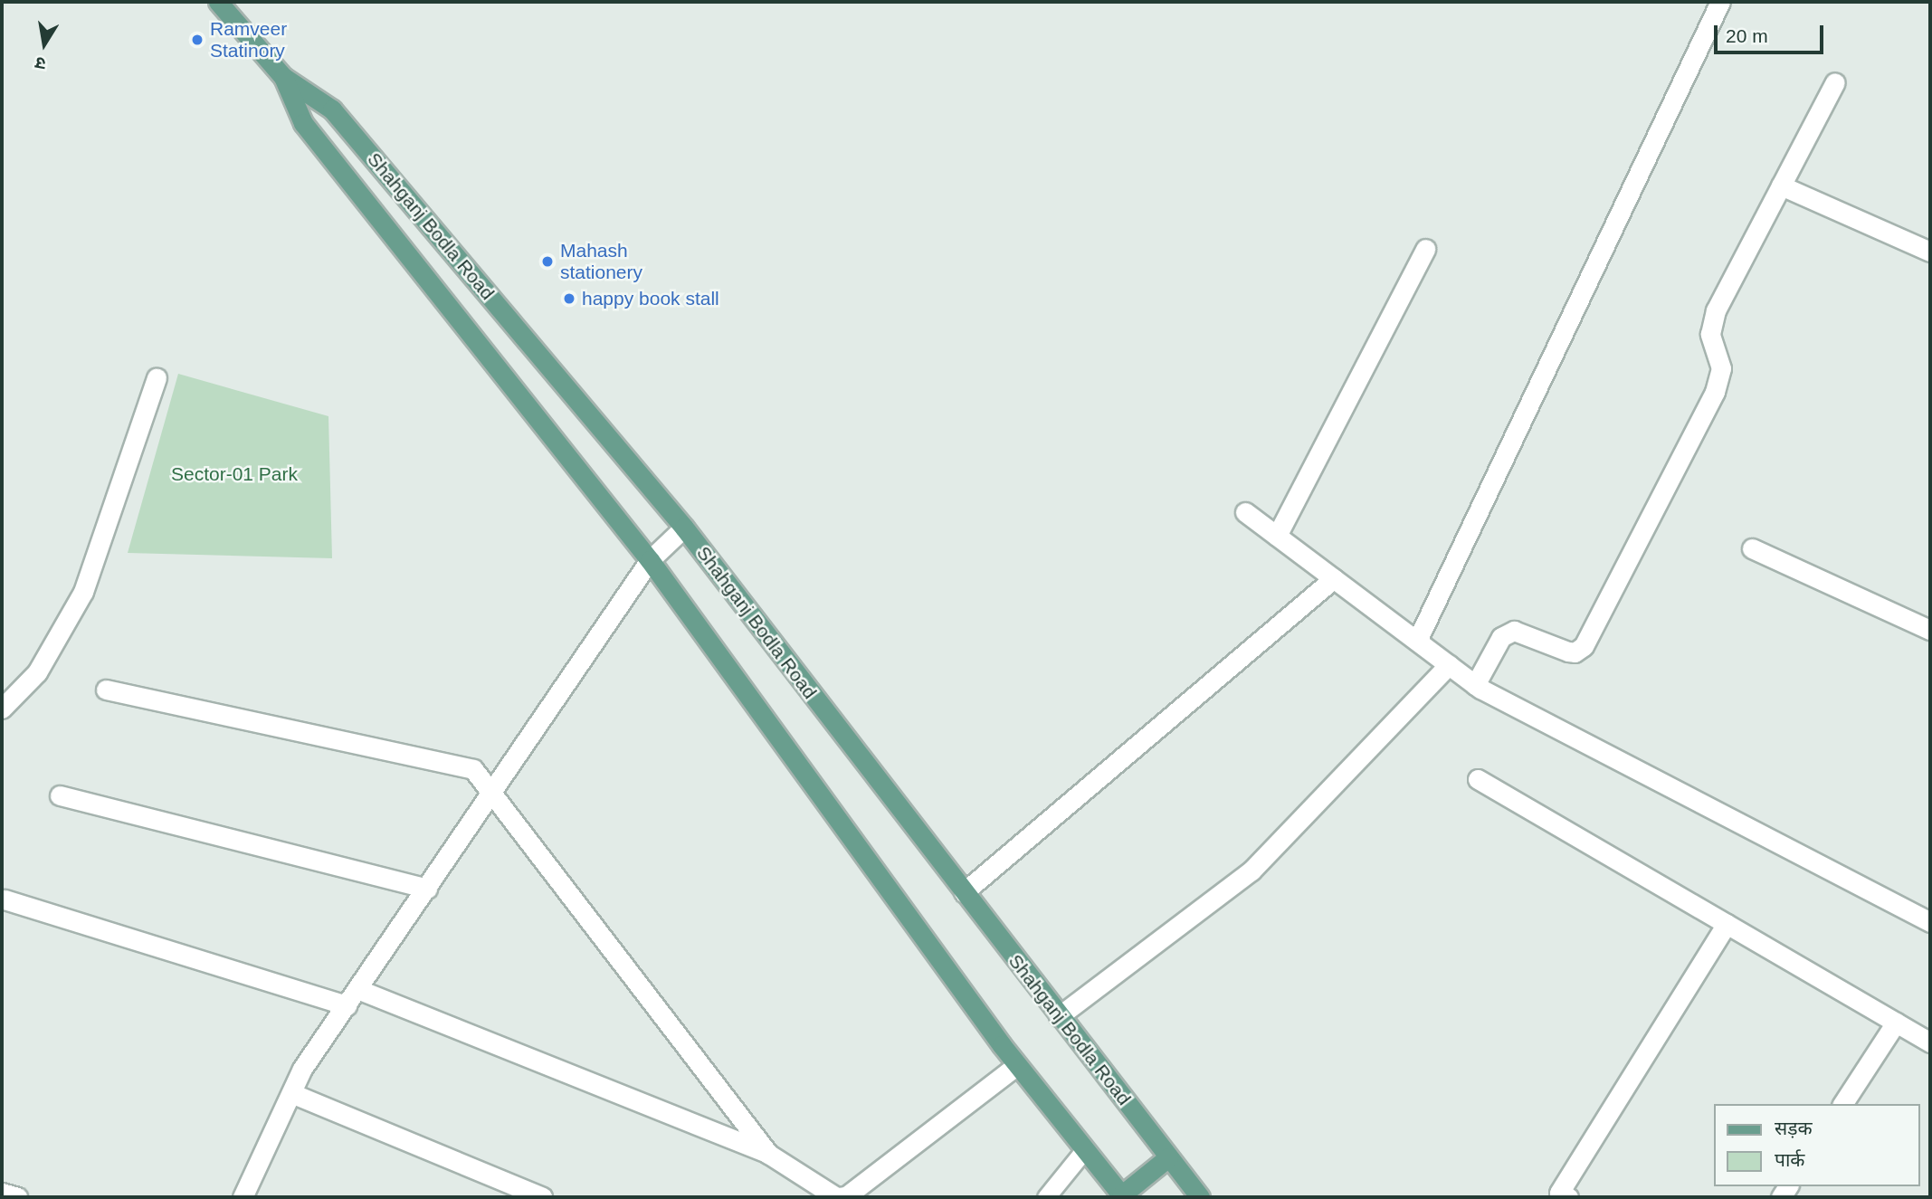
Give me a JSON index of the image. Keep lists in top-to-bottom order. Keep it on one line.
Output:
{"streets":{"main road":["Shahganj Bodla Road"]},"parks":["Sector-01 Park"],"places":["Ramveer Statinory","Mahash stationery","happy book stall"],"legend":["सड़क","पार्क"],"scale_bar":"20 m","north":"bottom"}
